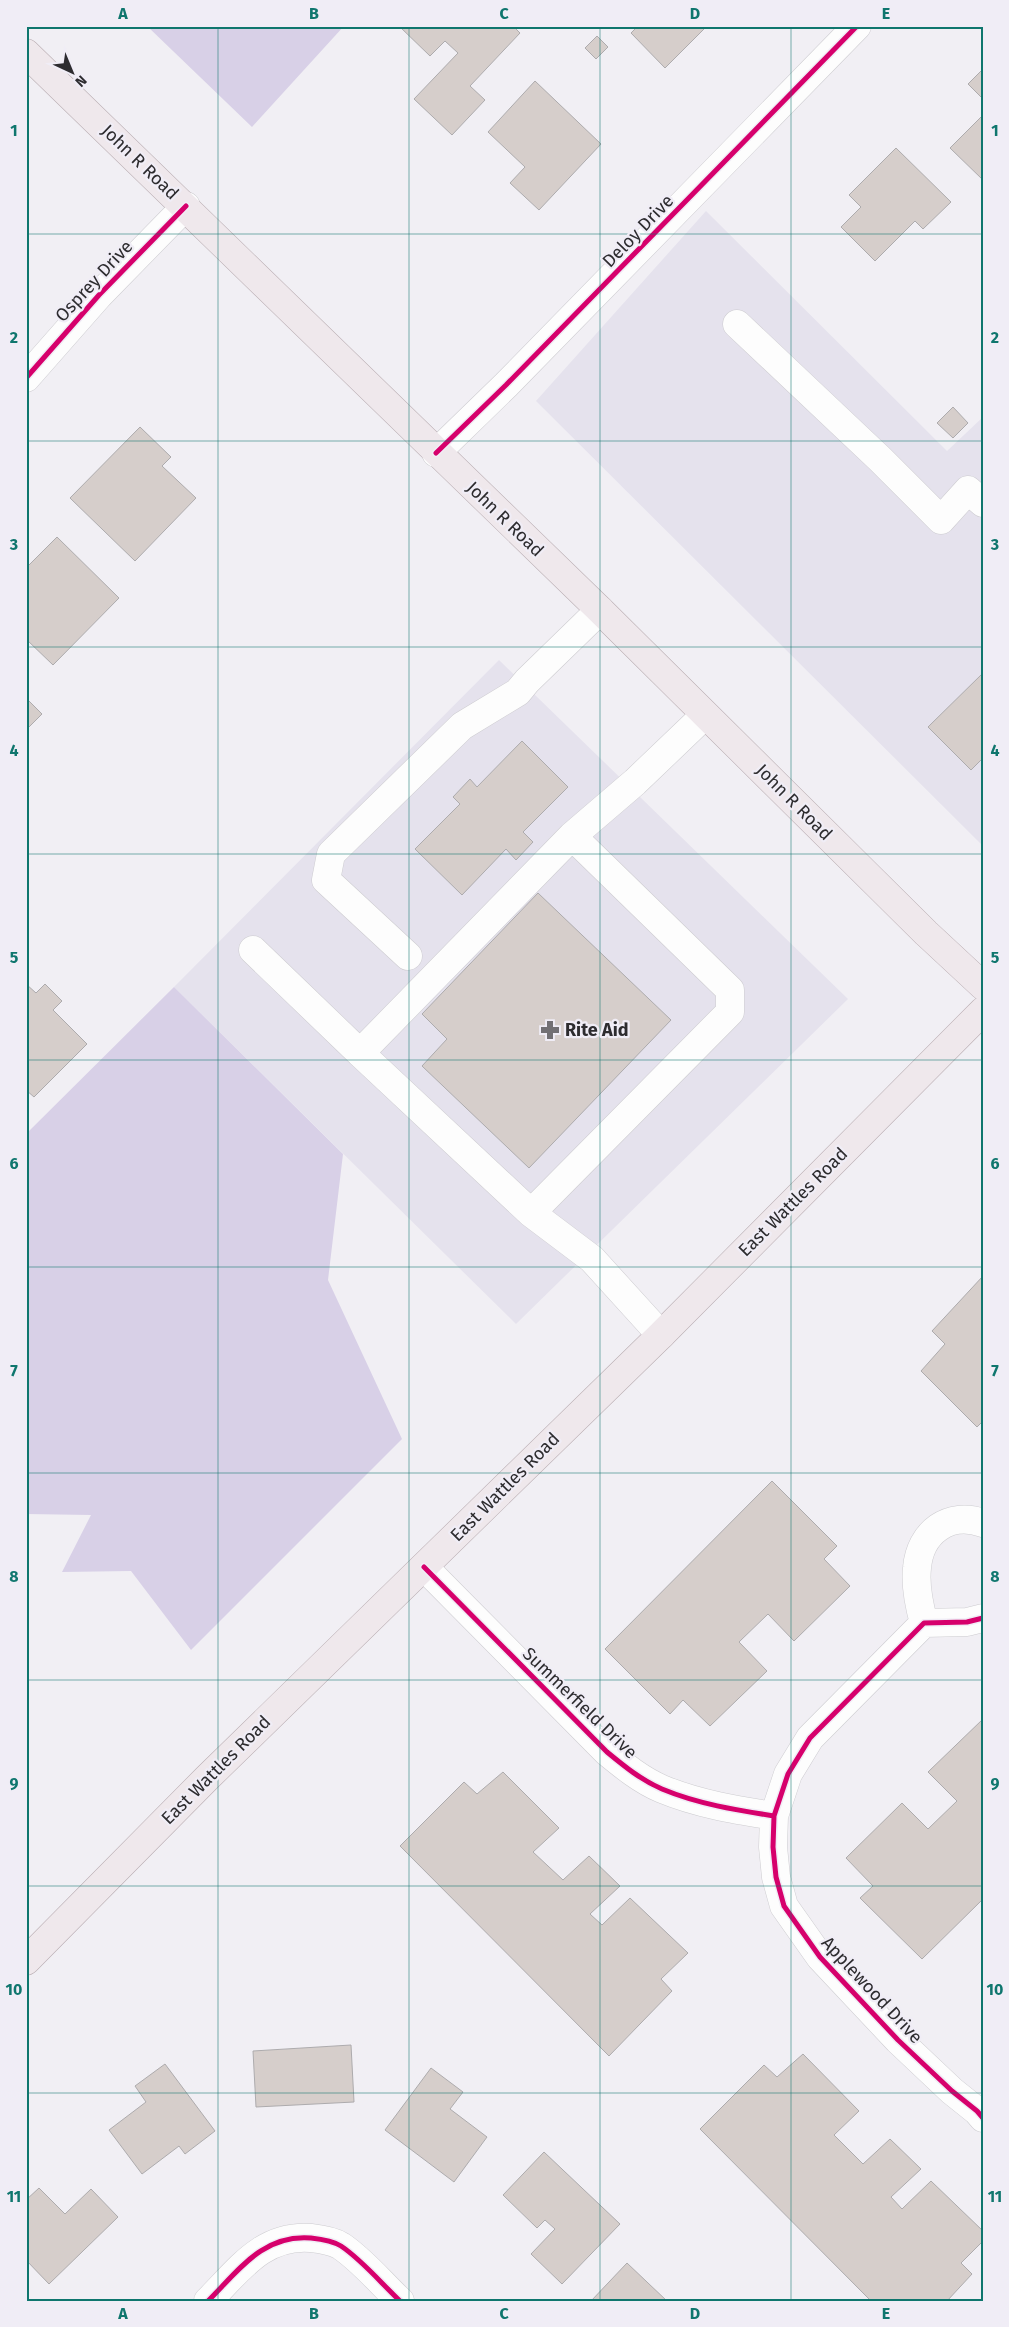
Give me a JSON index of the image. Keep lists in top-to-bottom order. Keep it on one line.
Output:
{"streets":{"main road":["John R Road","East Wattles Road"],"street":["Deloy Drive","Osprey Drive","Summerfield Drive","Applewood Drive"]},"crossings":[["John R Road","Deloy Drive"],["John R Road","Osprey Drive"],["East Wattles Road","Summerfield Drive"],["Summerfield Drive","Applewood Drive"]],"places":{"pharmacy":["Rite Aid"]},"north":"bottom right","grid":{"columns":["A","B","C","D","E"],"rows":["1","2","3","4","5","6","7","8","9","10","11"]}}
